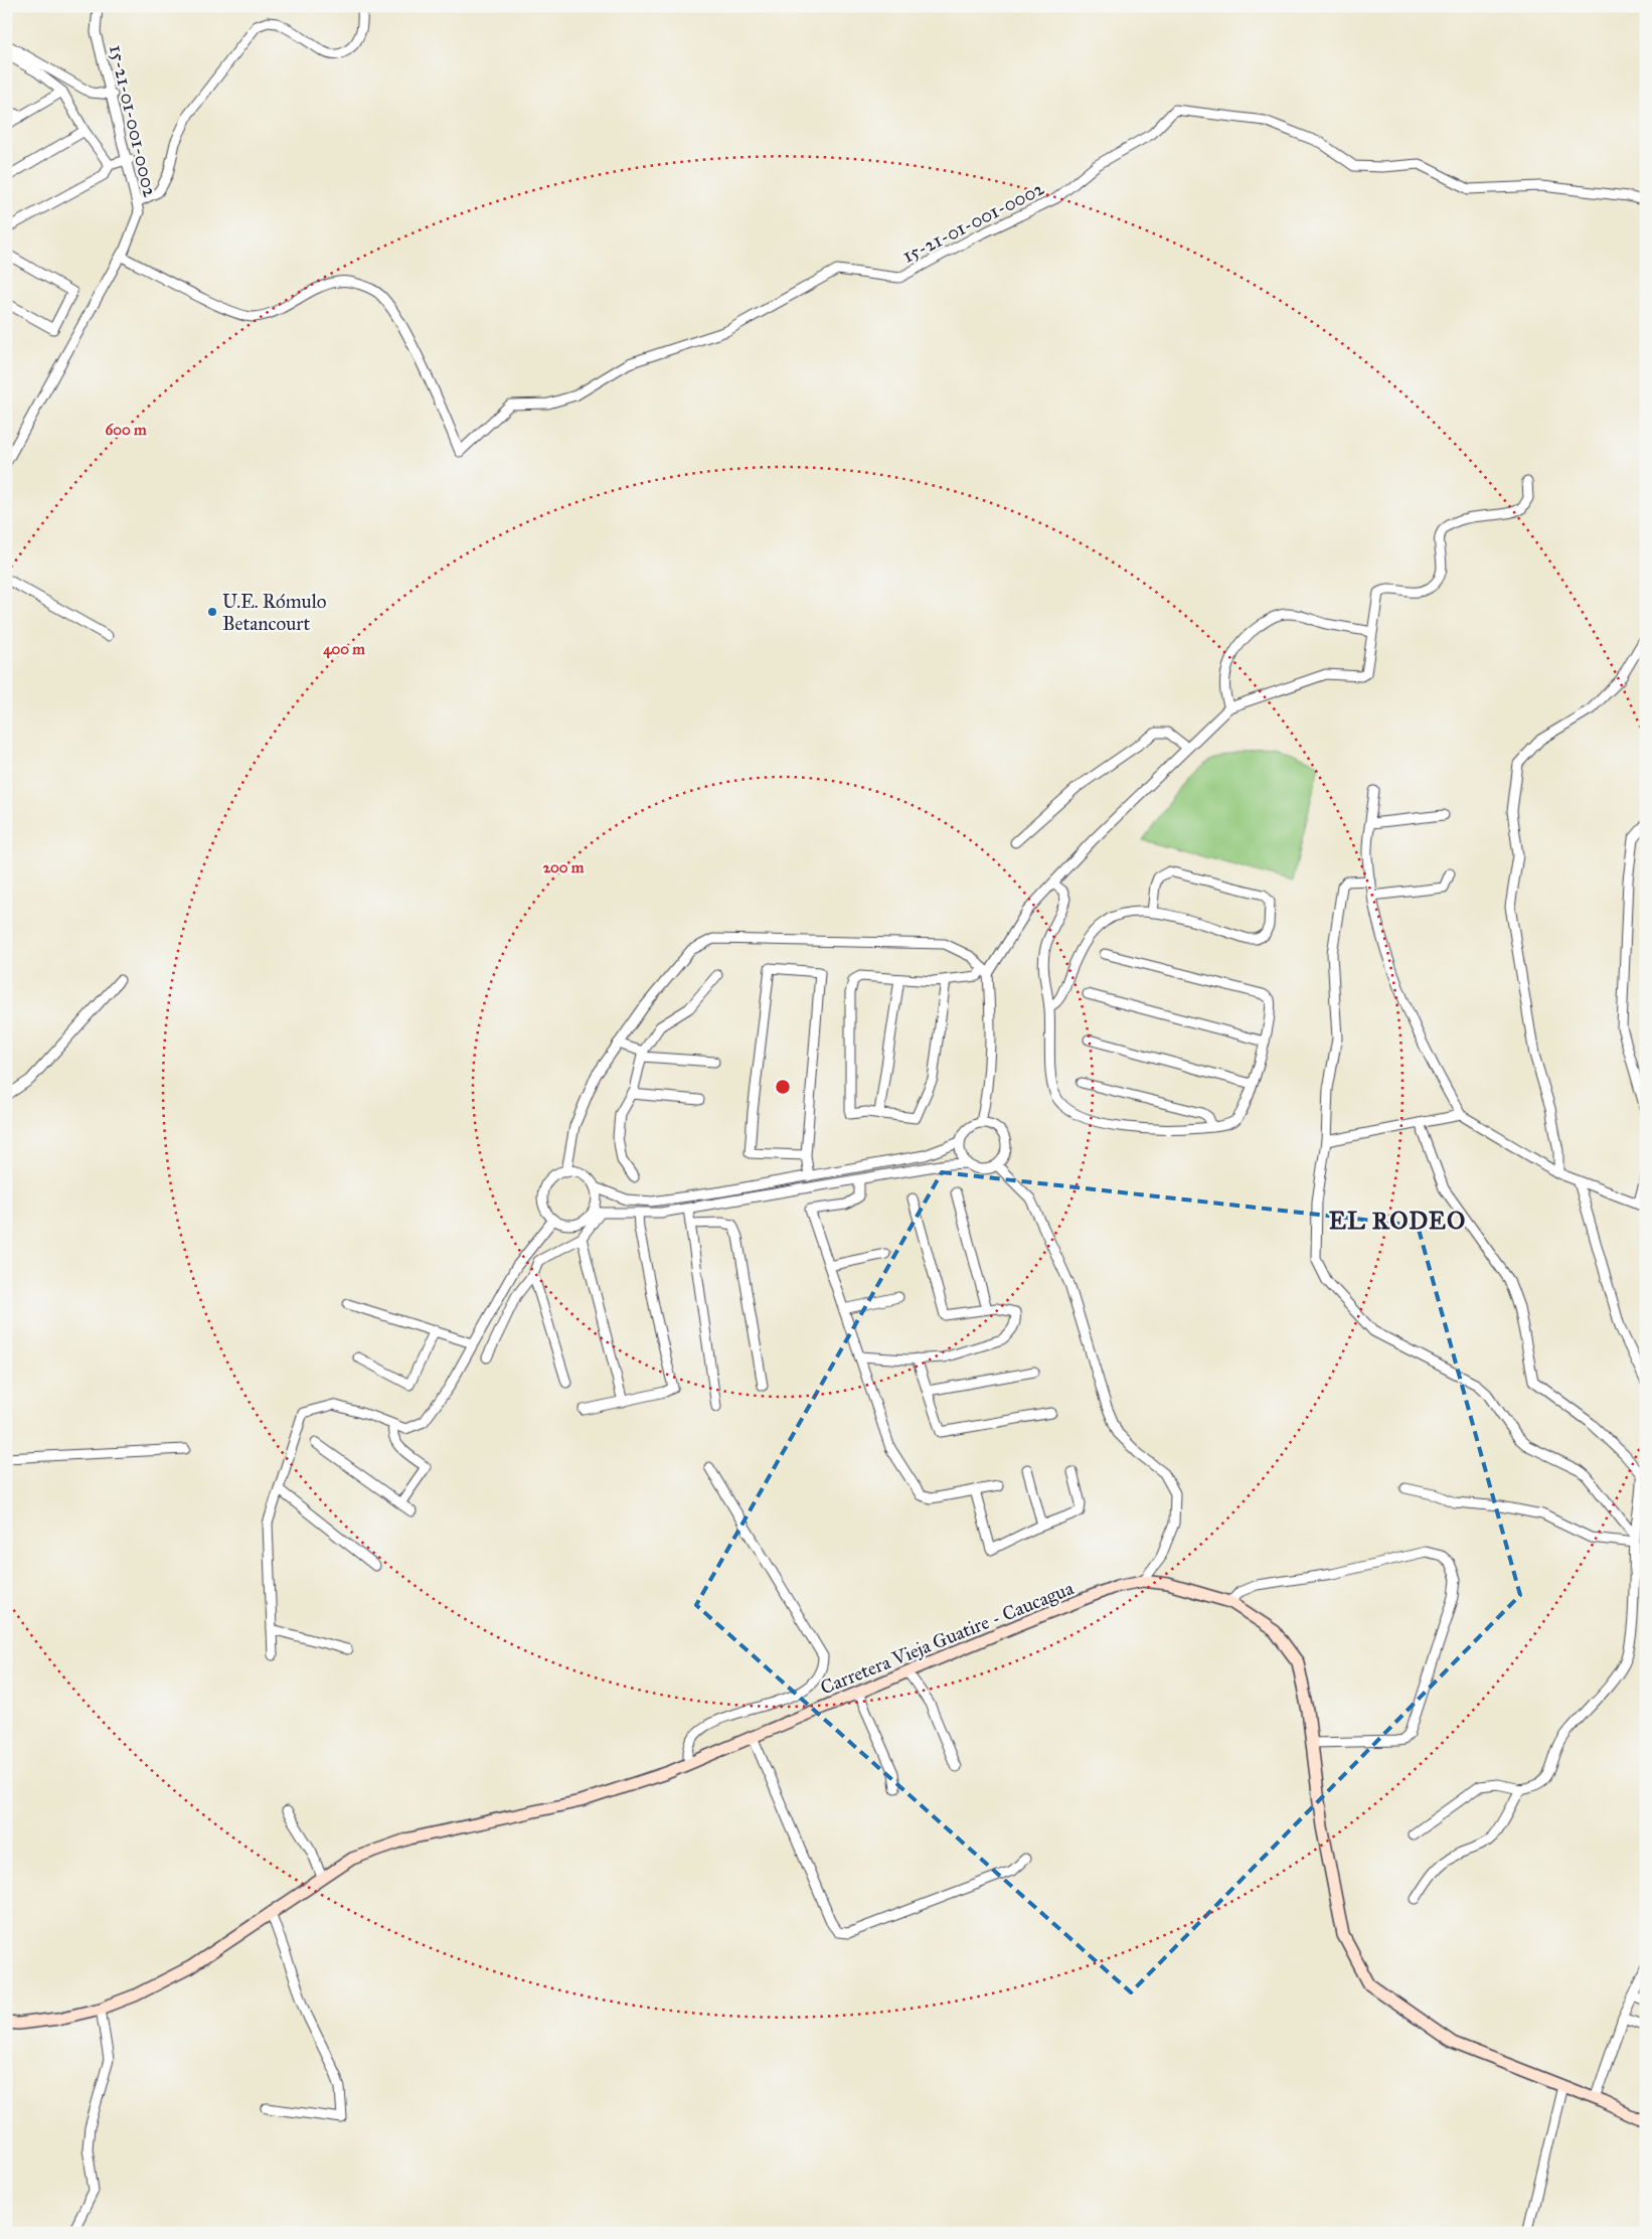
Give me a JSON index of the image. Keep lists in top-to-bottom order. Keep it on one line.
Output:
{"streets":{"main road":["Carretera Vieja Guatire - Caucagua"],"street":["15-21-01-001-0002"]},"districts":["EL RODEO"],"places":["U.E. Rómulo Betancourt"],"rings":["600 m","400 m","200 m"]}
